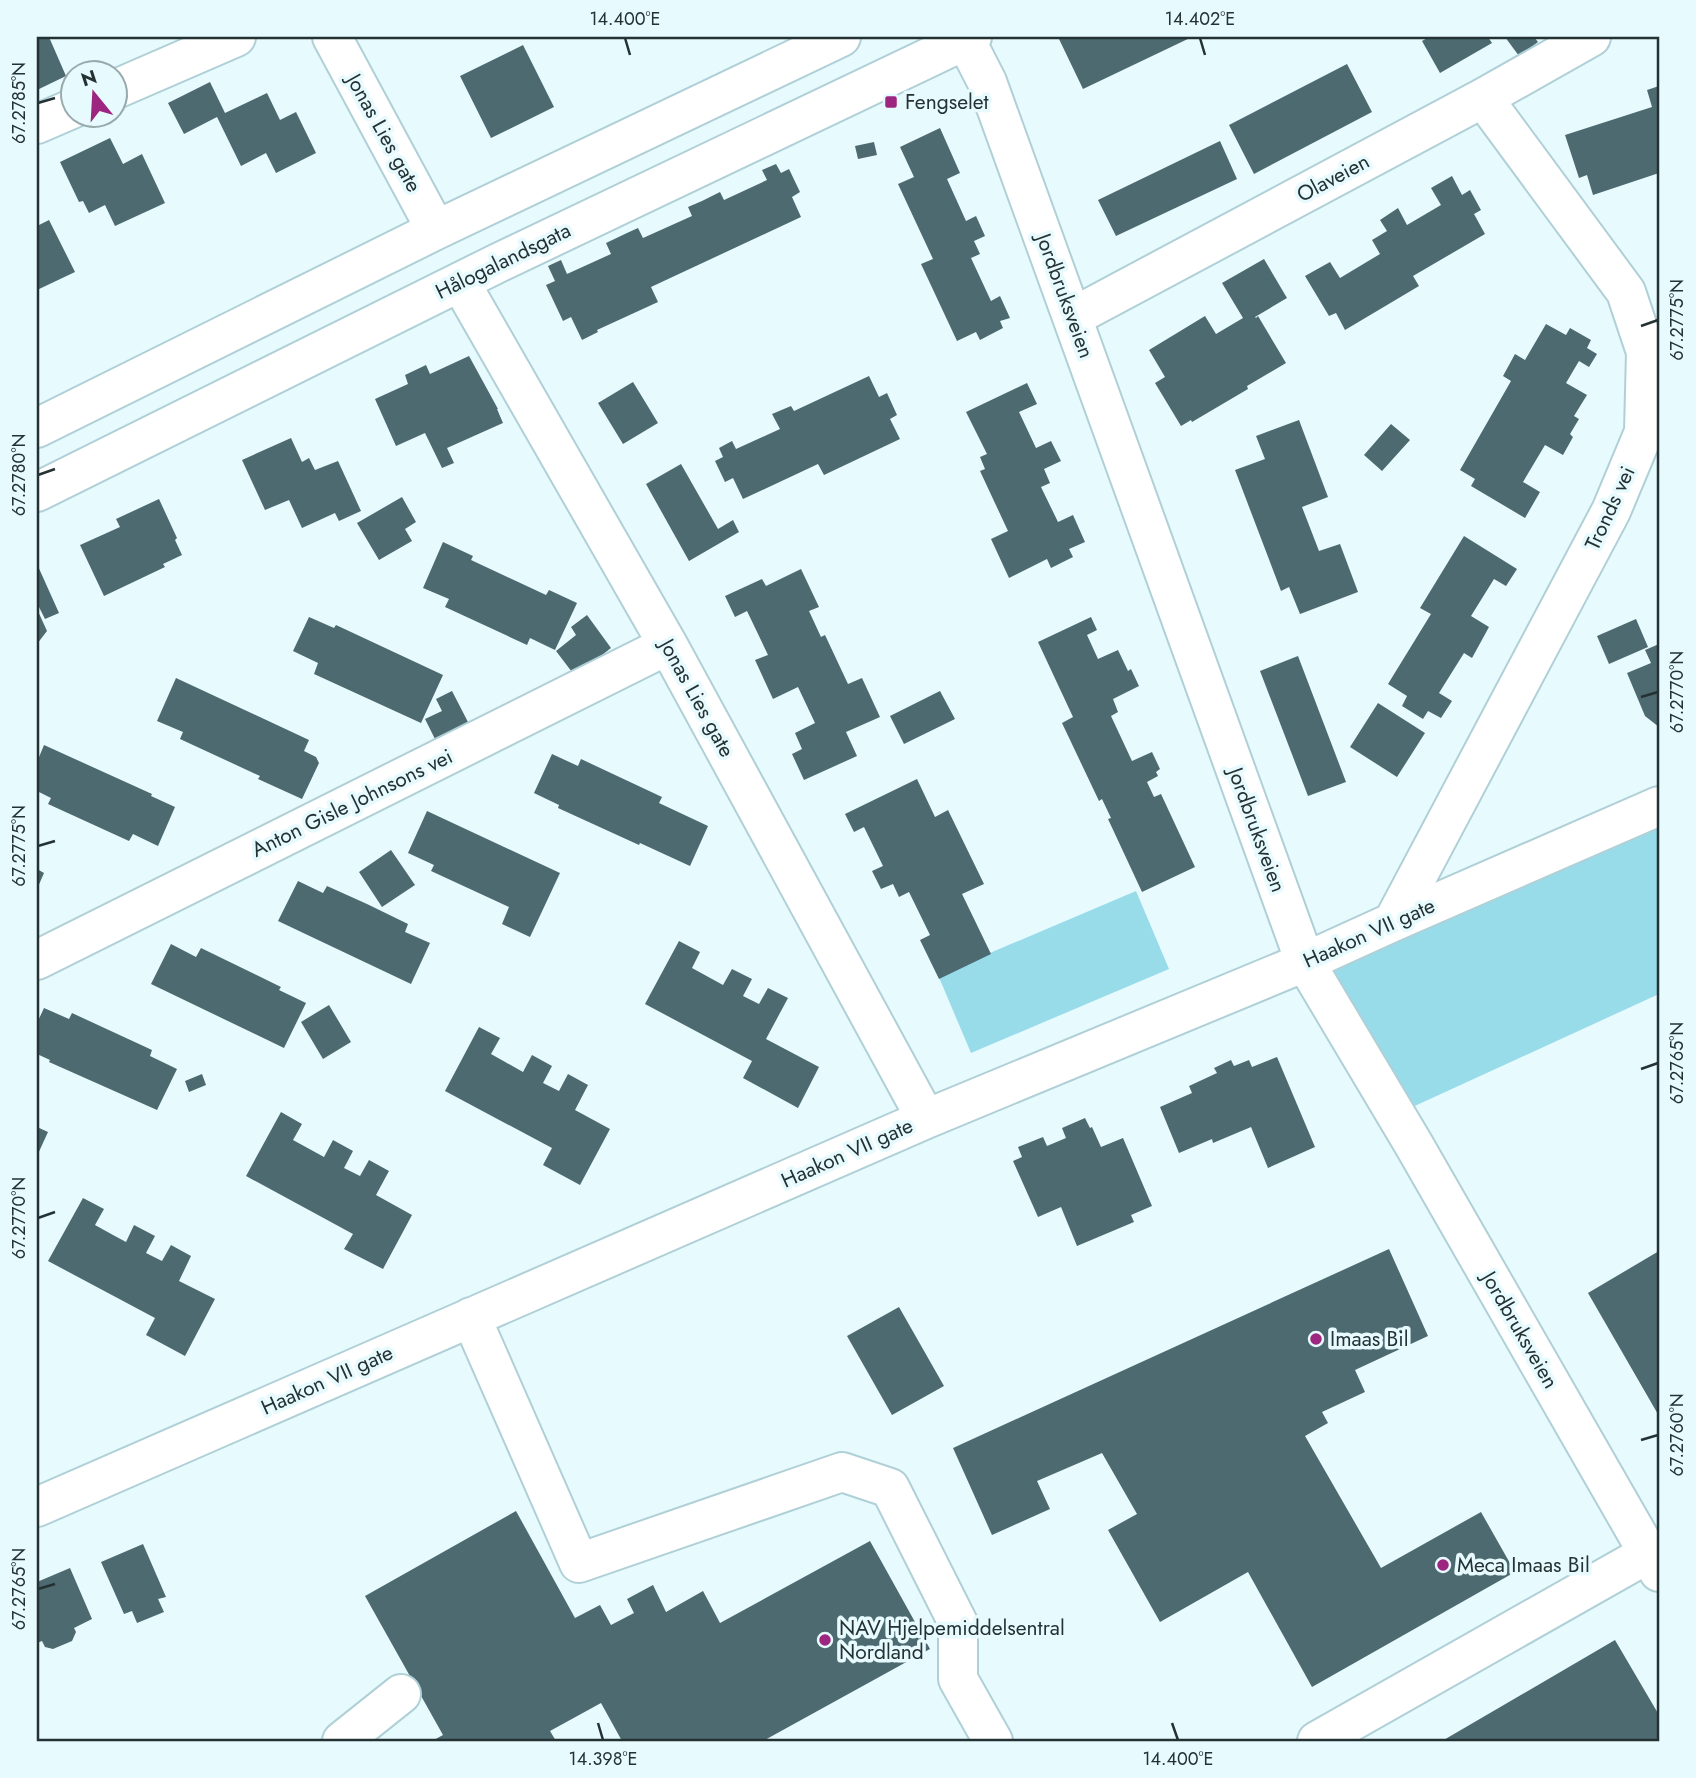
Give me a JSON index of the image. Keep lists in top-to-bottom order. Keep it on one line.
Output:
{"streets":{"street":["Jonas Lies gate","Olaveien","Hålogalandsgata","Jordbruksveien","Tronds vei","Anton Gisle Johnsons vei","Haakon VII gate"]},"crossings":[["Jonas Lies gate","Hålogalandsgata"],["Jonas Lies gate","Anton Gisle Johnsons vei"],["Jonas Lies gate","Haakon VII gate"],["Olaveien","Jordbruksveien"],["Olaveien","Tronds vei"],["Hålogalandsgata","Jordbruksveien"],["Jordbruksveien","Haakon VII gate"],["Tronds vei","Haakon VII gate"]],"places":{"transit":["Fengselet"],"other":["Imaas Bil","Meca Imaas Bil","NAV Hjelpemiddelsentral Nordland"]},"north":"top","coordinates":["14.400°E","14.402°E","67.2785°N","67.2775°N","67.2780°N","67.2770°N","67.2765°N","67.2760°N","14.398°E"]}
